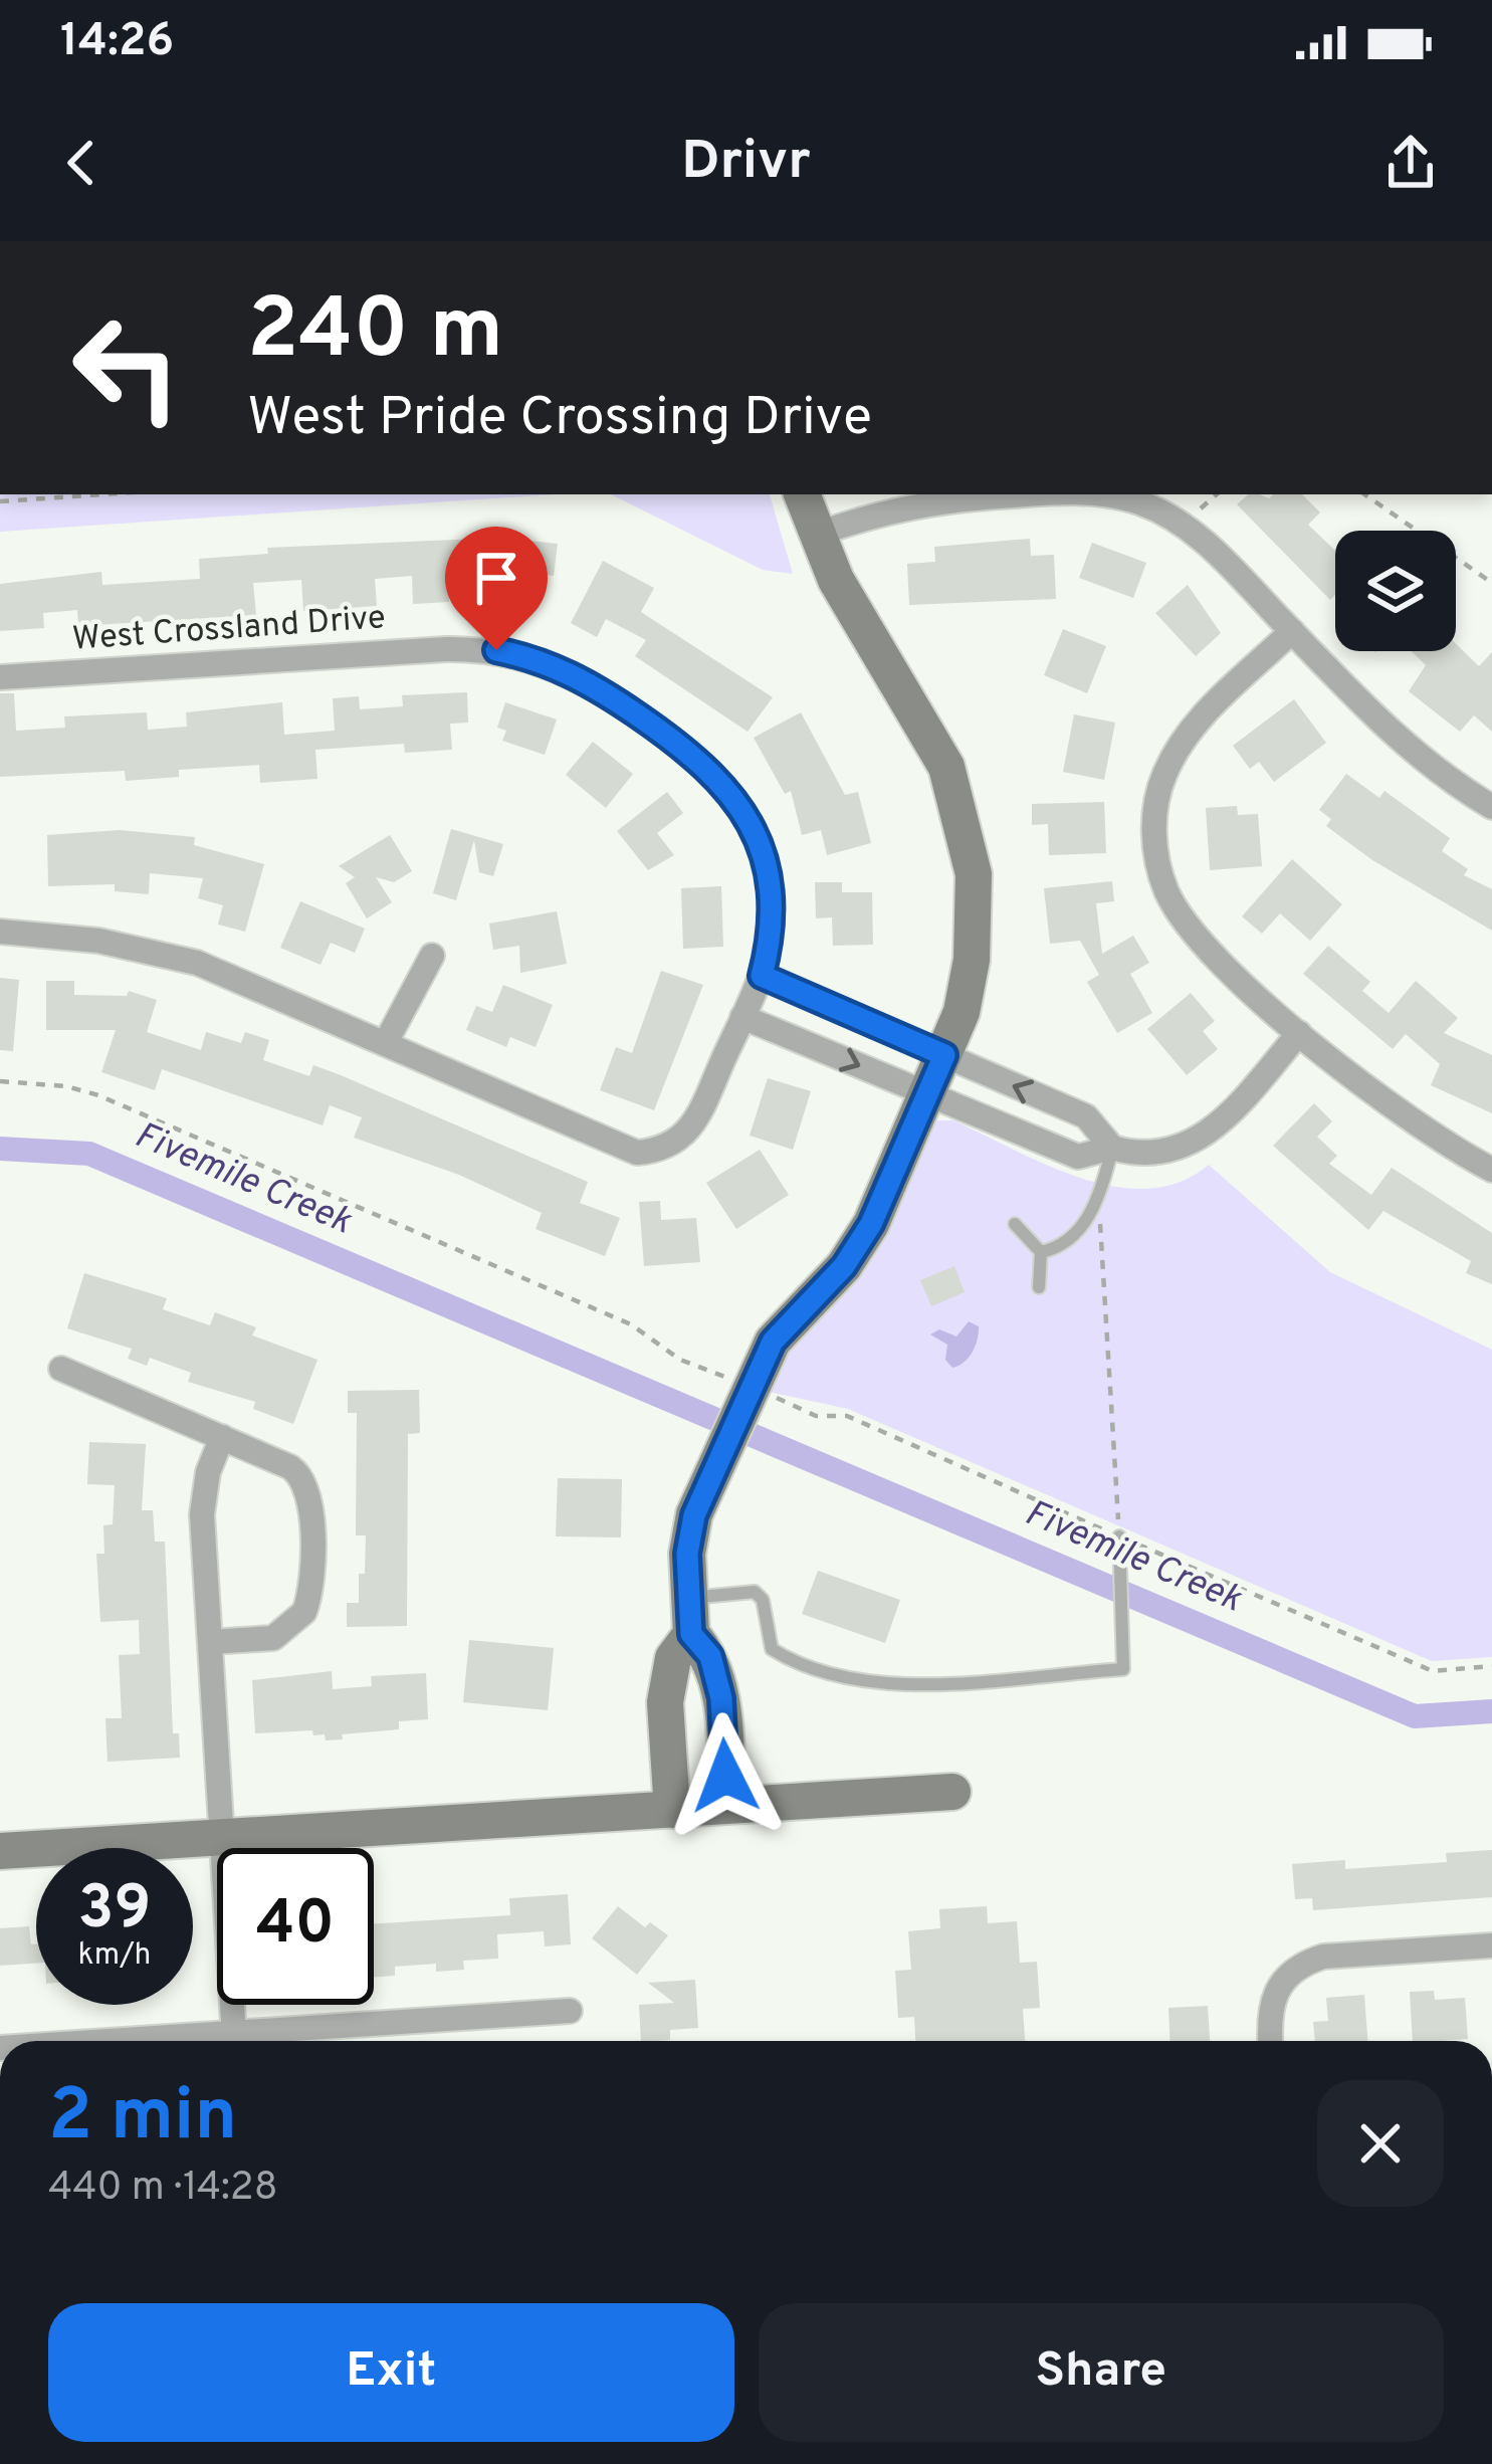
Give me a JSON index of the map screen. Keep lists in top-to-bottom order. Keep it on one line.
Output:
{"streets":{"street":["West Crossland Drive"]},"water":["Fivemile Creek"],"page":{"status":"14:26","header":"Drivr","turn":["240 m","West Pride Crossing Drive"],"speed":"39 km/h","limit":"40","heading":["2 min","440 m · 14:28"],"buttons":["Exit","Share"]}}
